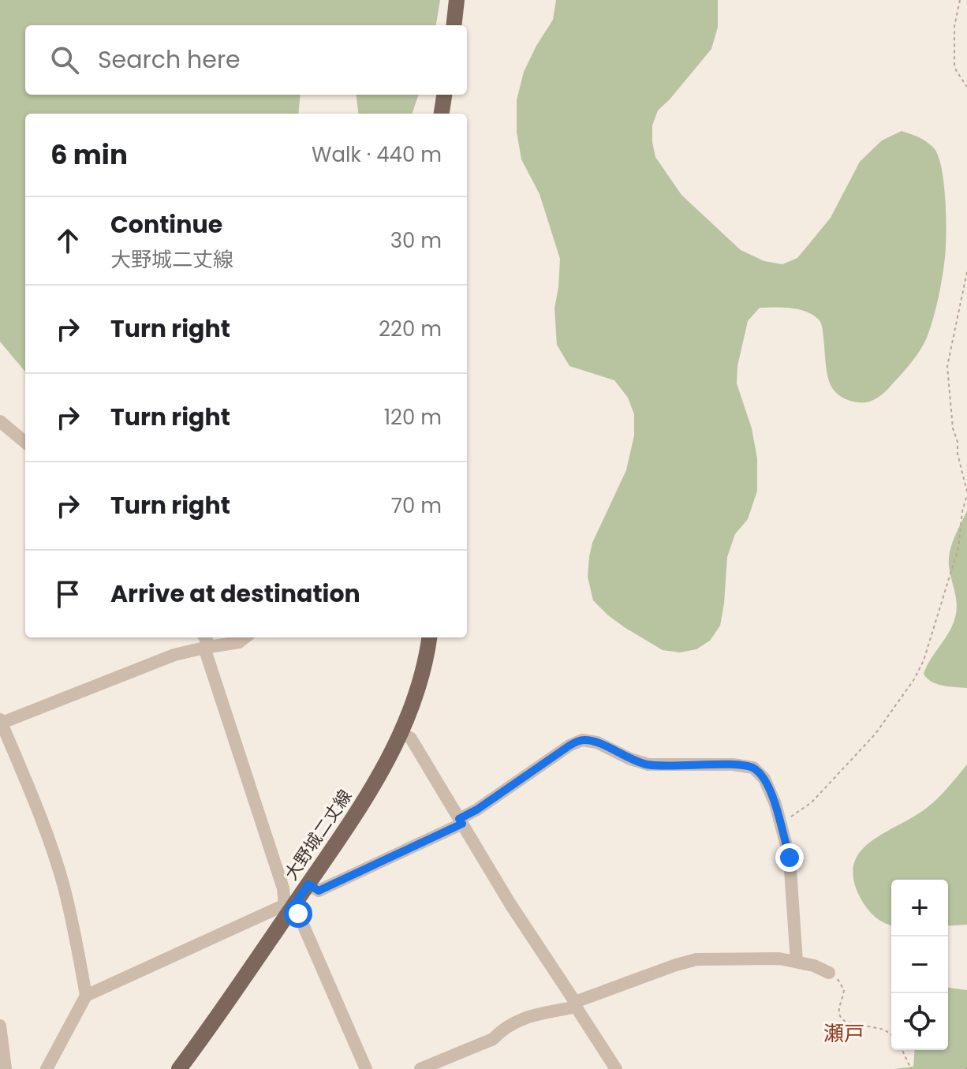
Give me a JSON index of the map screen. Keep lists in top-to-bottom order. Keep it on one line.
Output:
{"streets":{"main road":["大野城二丈線"]},"districts":["瀬戸"],"page":{"search":"Search here","heading":["6 min","Walk · 440 m"],"list":[["Continue","大野城二丈線","30 m"],["Turn right","220 m"],["Turn right","120 m"],["Turn right","70 m"],"Arrive at destination"],"map_buttons":["+","−"]}}
